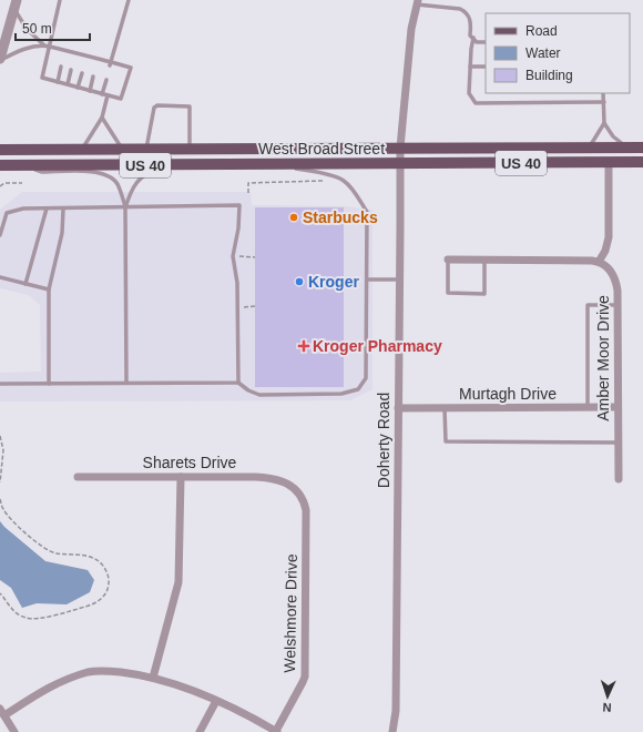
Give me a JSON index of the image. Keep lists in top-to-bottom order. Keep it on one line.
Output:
{"streets":{"main road":["West Broad Street","US 40"],"street":["Amber Moor Drive","Murtagh Drive","Doherty Road","Sharets Drive","Welshmore Drive"]},"crossings":[["West Broad Street","Doherty Road"],["Amber Moor Drive","Murtagh Drive"],["Murtagh Drive","Doherty Road"],["Sharets Drive","Welshmore Drive"]],"places":{"other":["Starbucks","Kroger"],"health":["Kroger Pharmacy"]},"legend":["Road","Water","Building"],"scale_bar":"50 m","north":"bottom"}
